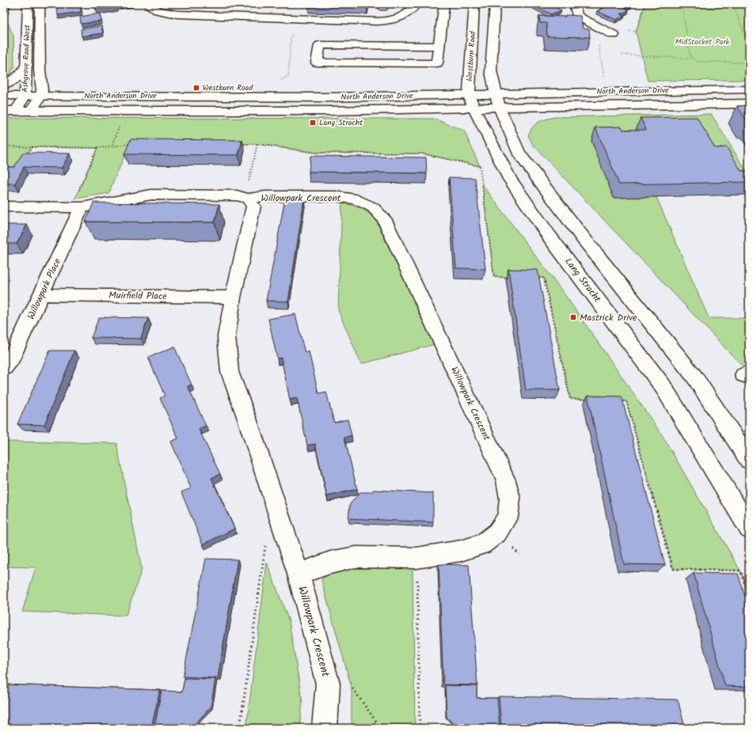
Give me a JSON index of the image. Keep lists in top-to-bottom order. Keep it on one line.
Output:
{"streets":{"main road":["Westburn Road","Ashgrove Road West","North Anderson Drive","Willowpark Crescent","Lang Stracht","Willowpark Place","Muirfield Place"]},"crossings":[["Westburn Road","North Anderson Drive"],["Westburn Road","Lang Stracht"],["Ashgrove Road West","North Anderson Drive"],["North Anderson Drive","Lang Stracht"],["Willowpark Crescent","Willowpark Place"],["Willowpark Crescent","Muirfield Place"],["Willowpark Place","Muirfield Place"]],"parks":["MidStocket Park"],"places":{"transit":["Westburn Road","Lang Stracht","Mastrick Drive"]}}
